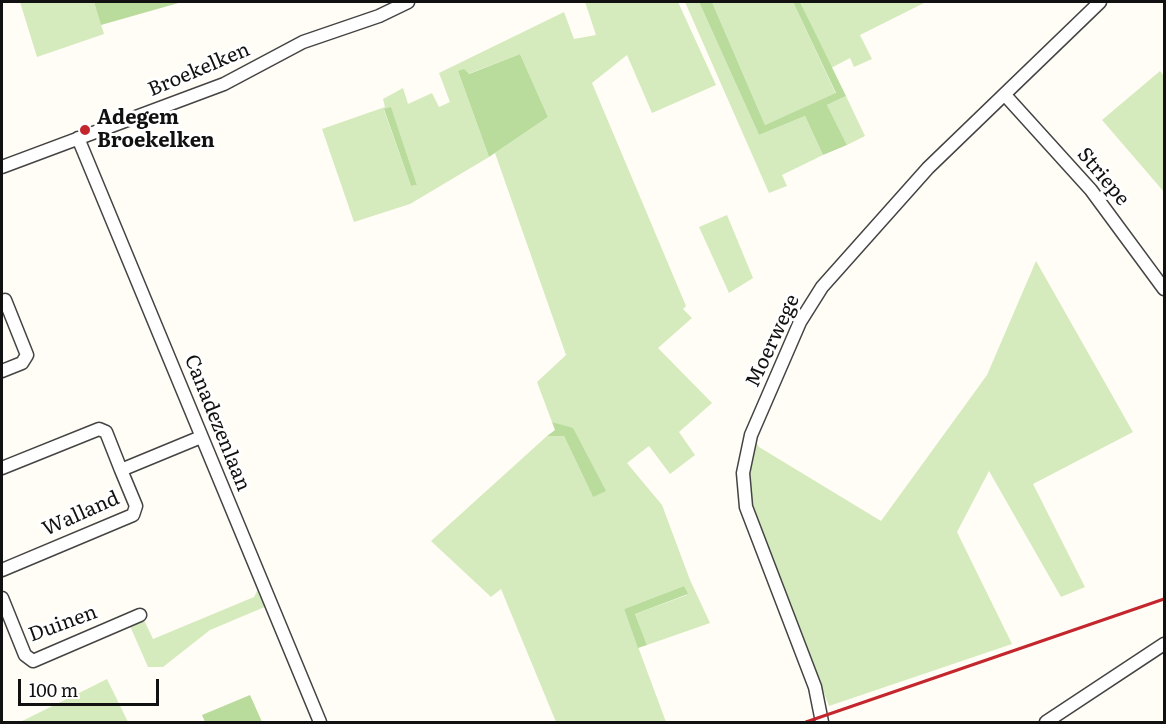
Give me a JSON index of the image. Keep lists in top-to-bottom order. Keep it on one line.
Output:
{"streets":{"street":["Broekelken","Striepe","Moerwege","Canadezenlaan","Walland","Duinen"]},"crossings":[["Broekelken","Canadezenlaan"],["Striepe","Moerwege"],["Canadezenlaan","Walland"]],"places":["Adegem Broekelken"],"scale_bar":"100 m"}
